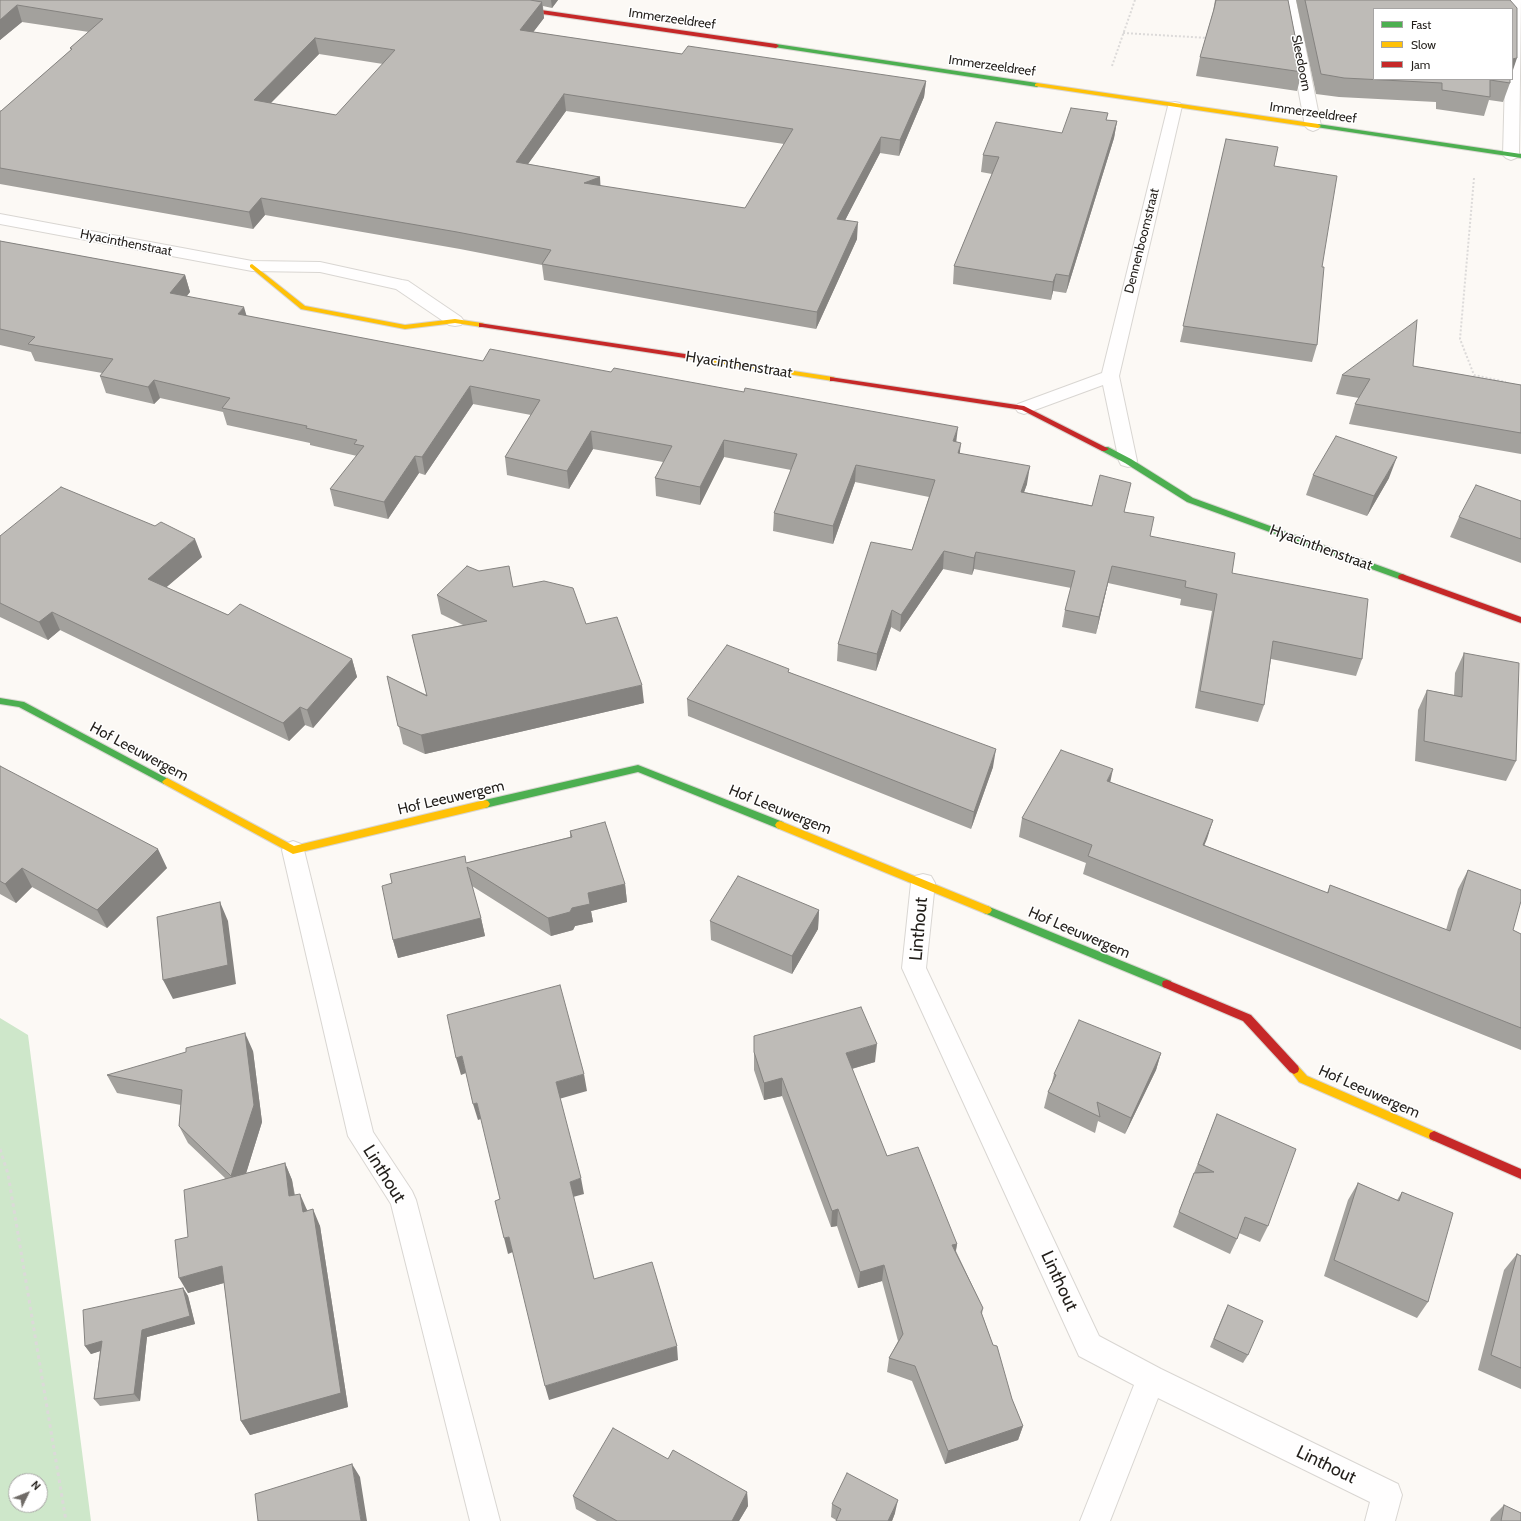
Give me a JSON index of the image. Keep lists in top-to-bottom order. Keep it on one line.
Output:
{"streets":{"street":["Immerzeeldreef","Sleedoorn","Dennenboomstraat","Hyacinthenstraat","Hof Leeuwergem","Linthout"]},"crossings":[["Immerzeeldreef","Sleedoorn"],["Immerzeeldreef","Dennenboomstraat"],["Dennenboomstraat","Hyacinthenstraat"],["Hof Leeuwergem","Linthout"]],"legend":["Fast","Slow","Jam"],"north":"top right"}
